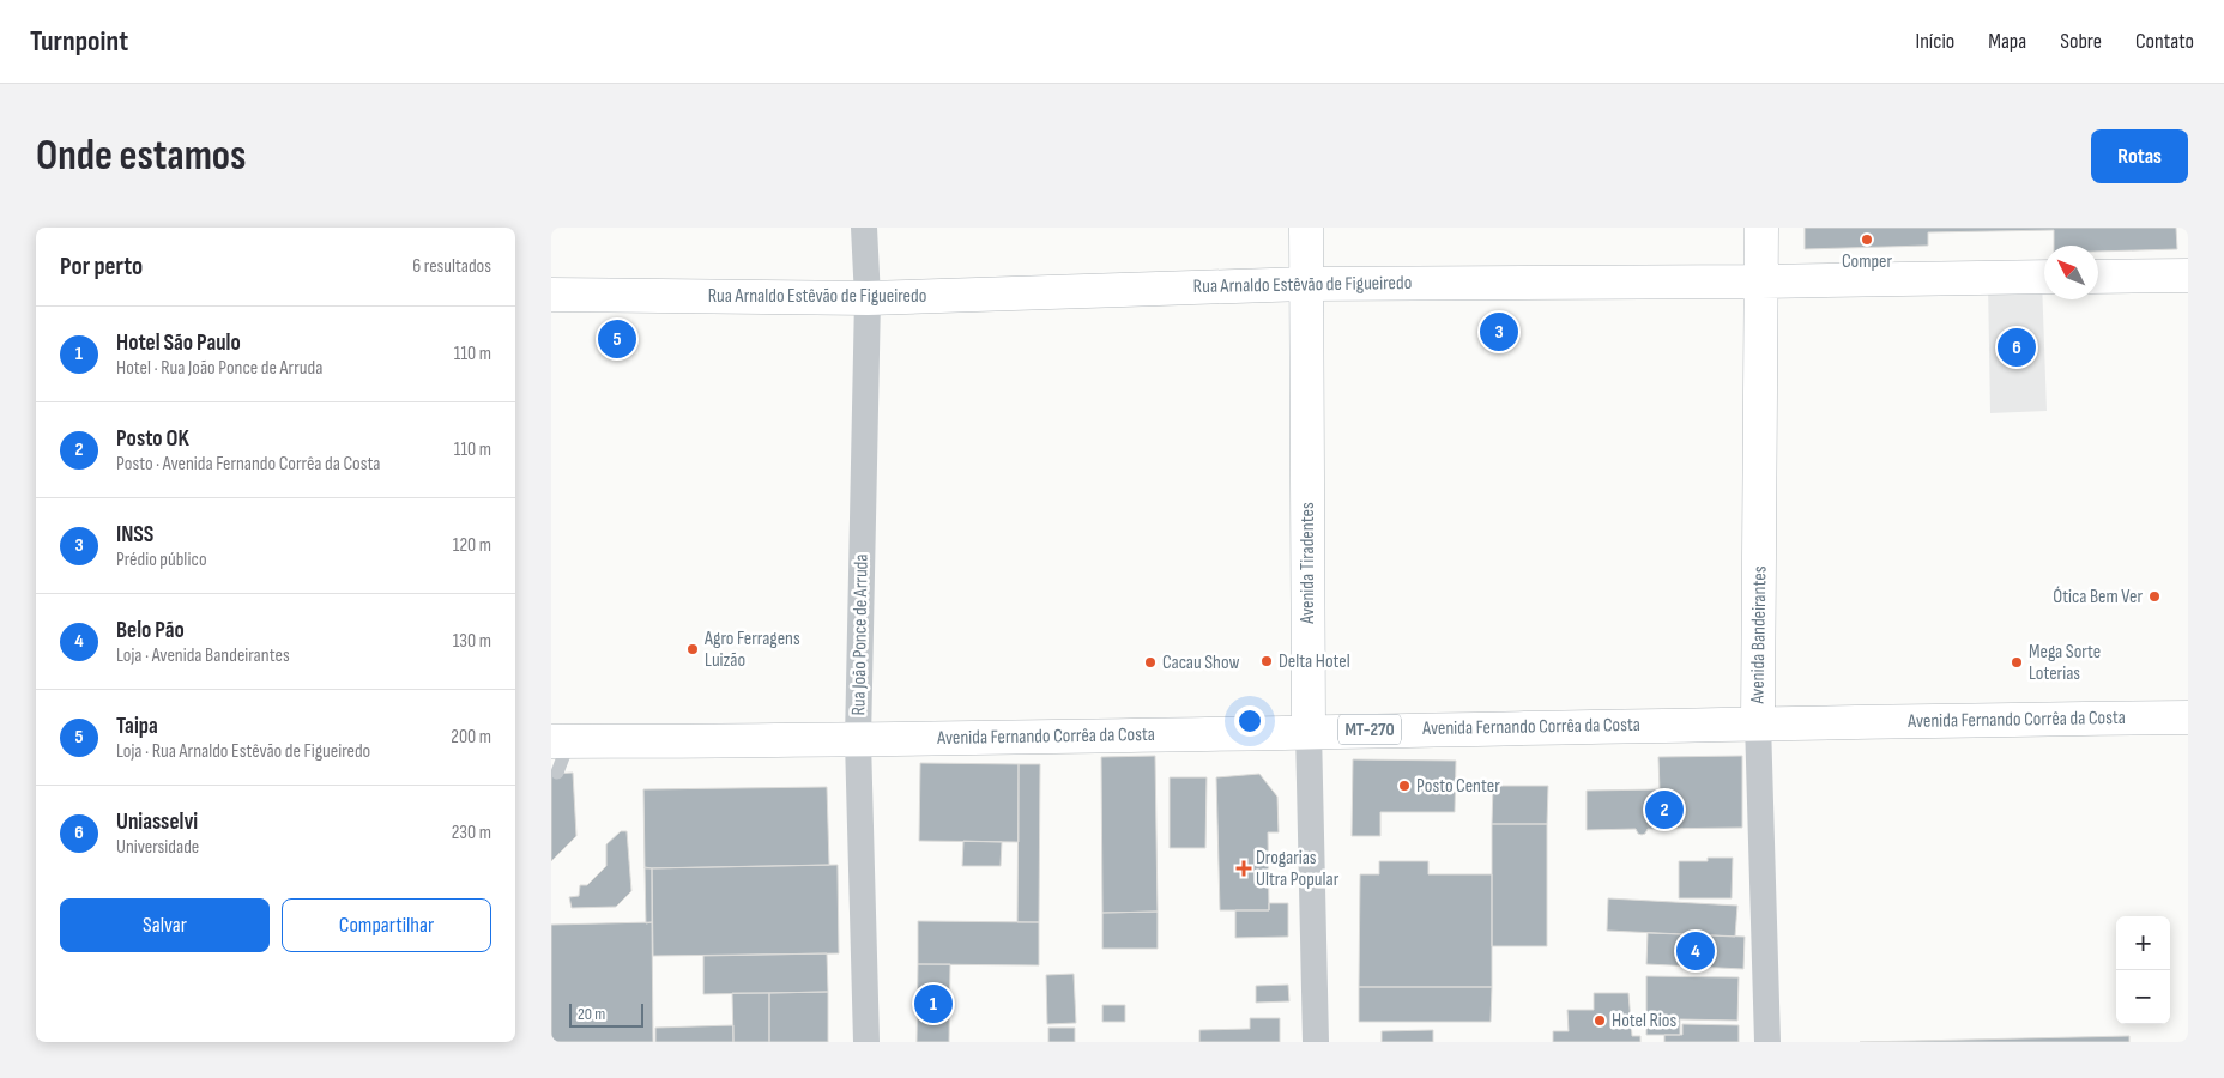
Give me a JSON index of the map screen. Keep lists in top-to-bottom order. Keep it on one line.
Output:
{"streets":{"main road":["Rua Arnaldo Estêvão de Figueiredo","Avenida Tiradentes","Avenida Bandeirantes","Avenida Fernando Corrêa da Costa","MT-270"],"street":["Rua João Ponce de Arruda"]},"crossings":[["Rua Arnaldo Estêvão de Figueiredo","Avenida Tiradentes"],["Rua Arnaldo Estêvão de Figueiredo","Rua João Ponce de Arruda"],["Rua Arnaldo Estêvão de Figueiredo","Avenida Bandeirantes"],["Avenida Tiradentes","Avenida Fernando Corrêa da Costa"],["Rua João Ponce de Arruda","Avenida Fernando Corrêa da Costa"],["Avenida Bandeirantes","Avenida Fernando Corrêa da Costa"]],"places":{"other":["Comper","Ótica Bem Ver","Agro Ferragens Luizão","Delta Hotel","Cacau Show","Mega Sorte Loterias","Posto Center","Hotel Rios"],"health":["Drogarias Ultra Popular"]},"scale_bar":"20 m","north":"top left","page":{"header":"Turnpoint","nav":["Início","Mapa","Sobre","Contato"],"buttons":["Rotas",["Salvar","Compartilhar"]],"title":"Onde estamos","heading":["Por perto","6 resultados"],"list":[{"mark":"1","name":"Hotel São Paulo","note":"Hotel · Rua João Ponce de Arruda","value":"110 m"},{"mark":"2","name":"Posto OK","note":"Posto · Avenida Fernando Corrêa da Costa","value":"110 m"},{"mark":"3","name":"INSS","note":"Prédio público","value":"120 m"},{"mark":"4","name":"Belo Pão","note":"Loja · Avenida Bandeirantes","value":"130 m"},{"mark":"5","name":"Taipa","note":"Loja · Rua Arnaldo Estêvão de Figueiredo","value":"200 m"},{"mark":"6","name":"Uniasselvi","note":"Universidade","value":"230 m"}],"pins":["3","5","6","2","4","1"],"map_buttons":["+","−"],"scale":"20 m"}}
